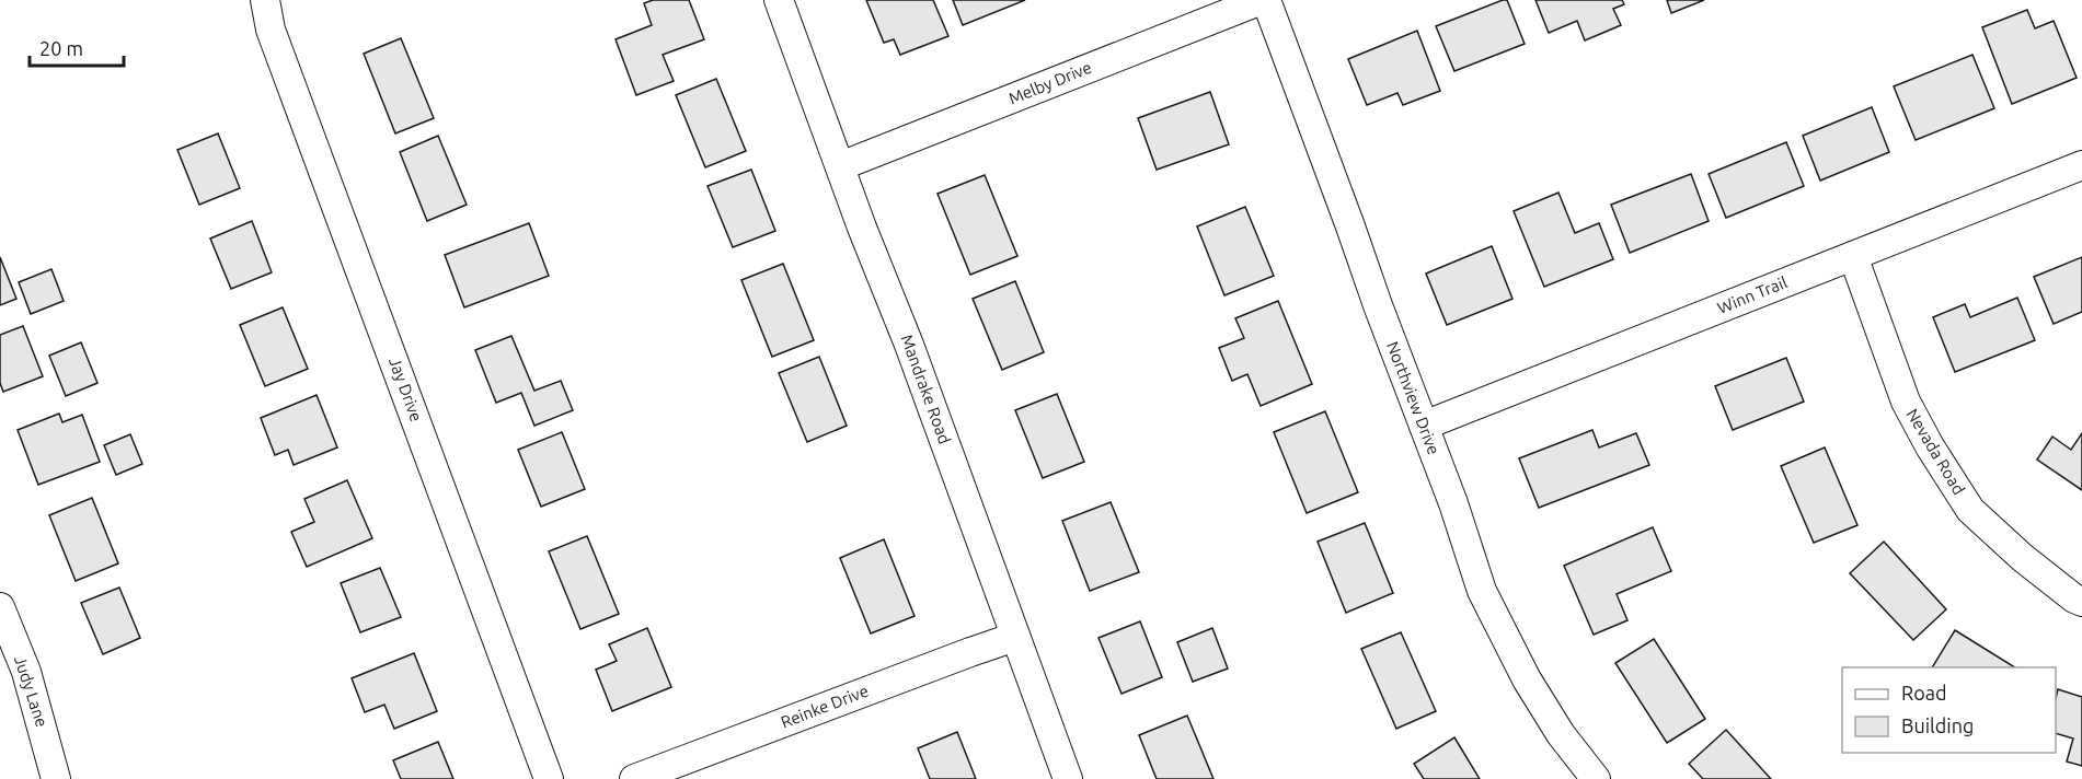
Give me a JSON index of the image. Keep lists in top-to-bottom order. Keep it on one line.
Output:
{"streets":{"street":["Melby Drive","Winn Trail","Jay Drive","Mandrake Road","Northview Drive","Nevada Road","Judy Lane","Reinke Drive"]},"crossings":[["Melby Drive","Mandrake Road"],["Melby Drive","Northview Drive"],["Winn Trail","Northview Drive"],["Winn Trail","Nevada Road"],["Mandrake Road","Reinke Drive"]],"legend":["Road","Building"],"scale_bar":"20 m"}
